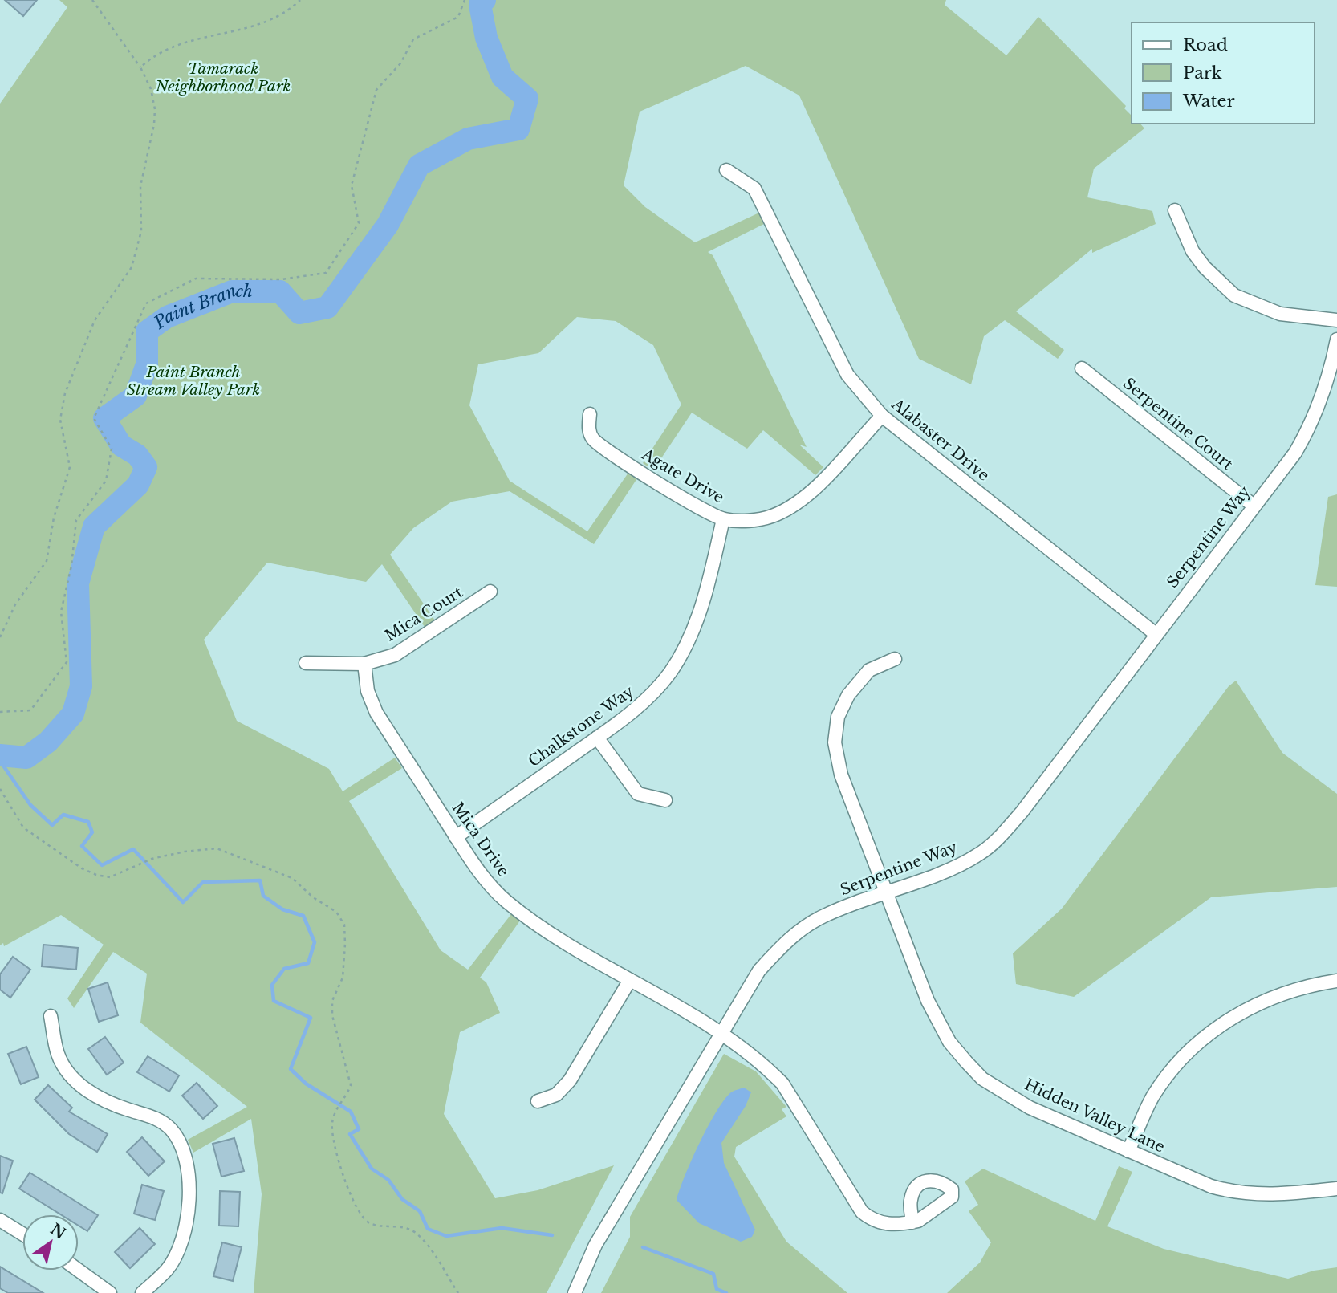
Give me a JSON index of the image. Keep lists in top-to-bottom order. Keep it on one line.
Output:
{"streets":{"street":["Serpentine Court","Alabaster Drive","Agate Drive","Serpentine Way","Mica Court","Chalkstone Way","Mica Drive","Hidden Valley Lane"]},"crossings":[["Serpentine Court","Serpentine Way"],["Alabaster Drive","Agate Drive"],["Alabaster Drive","Serpentine Way"],["Agate Drive","Chalkstone Way"],["Serpentine Way","Mica Drive"],["Serpentine Way","Hidden Valley Lane"],["Mica Court","Mica Drive"],["Chalkstone Way","Mica Drive"]],"water":["Paint Branch"],"parks":["Tamarack Neighborhood Park","Paint Branch Stream Valley Park"],"legend":["Road","Park","Water"],"north":"top right"}
